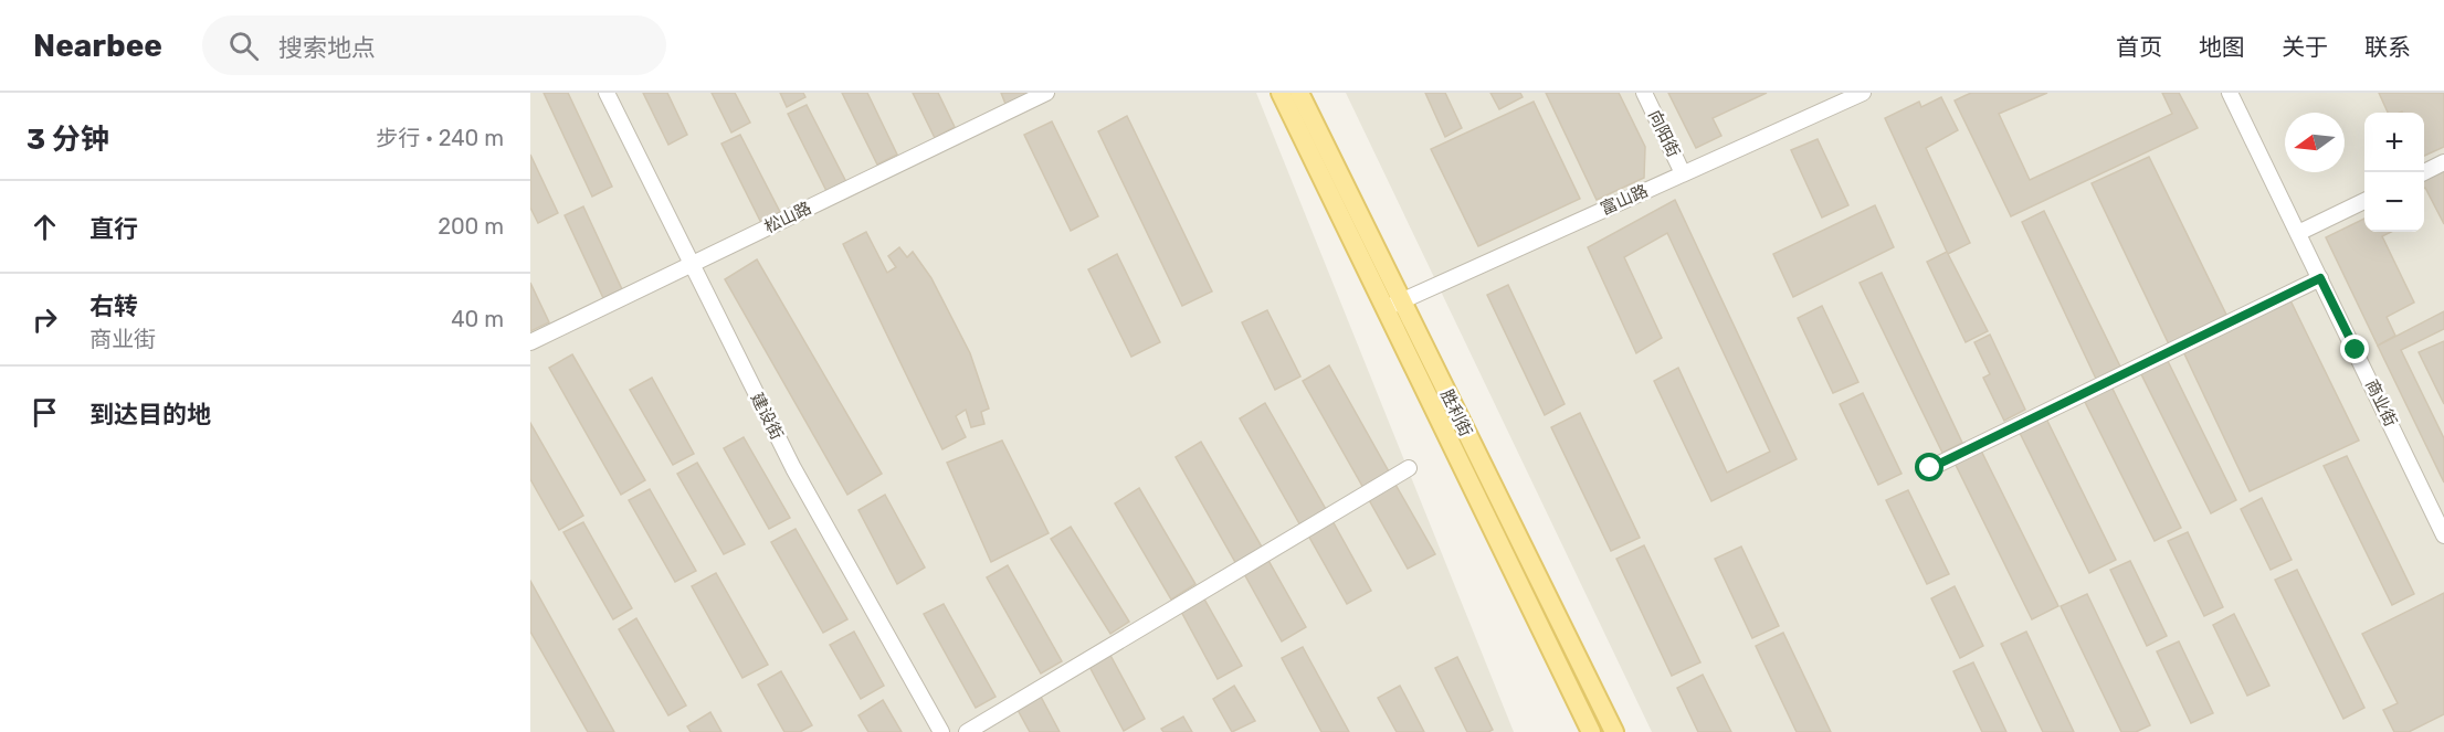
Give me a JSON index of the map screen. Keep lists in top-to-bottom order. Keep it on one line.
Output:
{"streets":{"main road":["胜利街"],"street":["向阳街","富山路","松山路","商业街","建设街"]},"crossings":[["向阳街","富山路"],["富山路","胜利街"],["松山路","建设街"]],"north":"left","page":{"header":"Nearbee","search":"搜索地点","nav":["首页","地图","关于","联系"],"heading":["3 分钟","步行 · 240 m"],"map_buttons":["+","−"],"list":[["直行","200 m"],["右转","商业街","40 m"],"到达目的地"]}}
